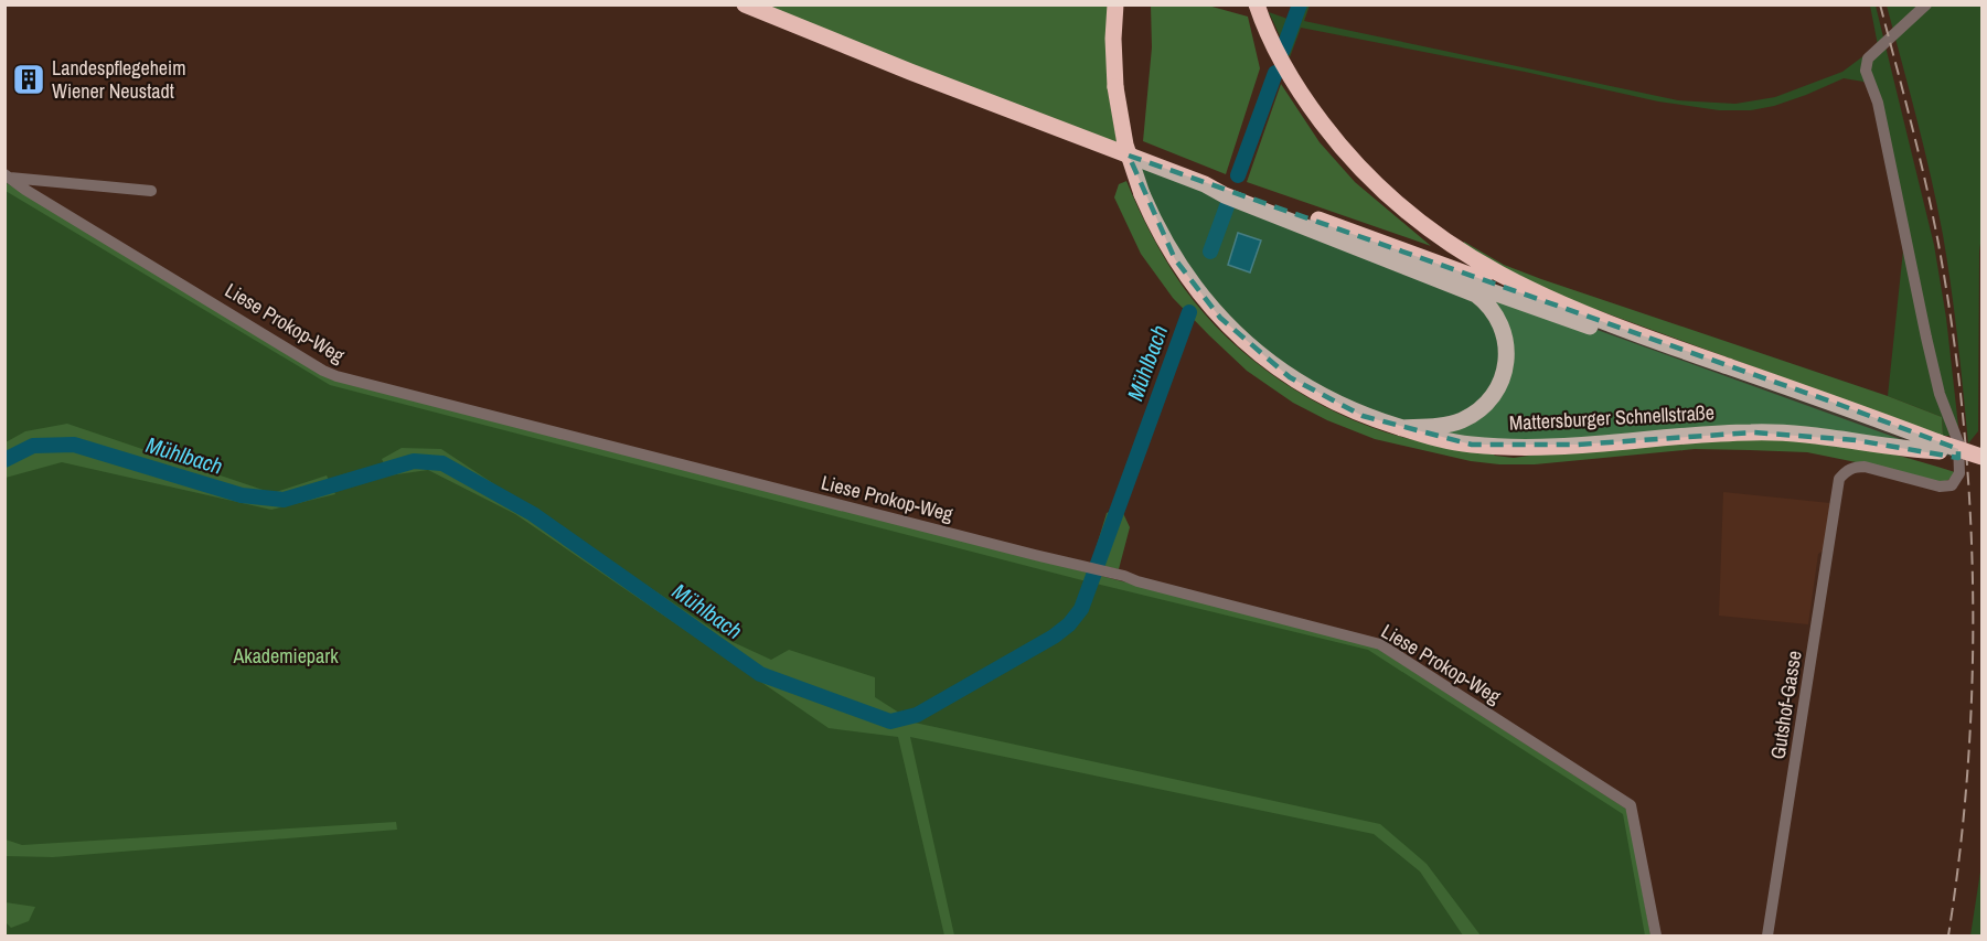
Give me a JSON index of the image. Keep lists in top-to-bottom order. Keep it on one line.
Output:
{"streets":{"highway":["Mattersburger Schnellstraße"],"street":["Liese Prokop-Weg","Gutshof-Gasse"]},"water":["Mühlbach"],"parks":["Akademiepark"],"places":{"building":["Landespflegeheim Wiener Neustadt"]}}
